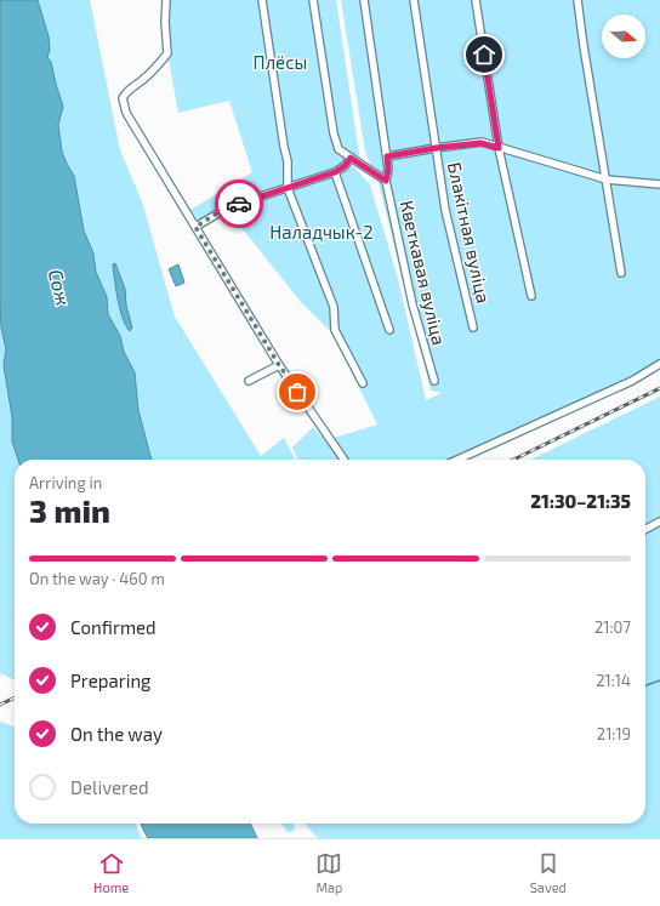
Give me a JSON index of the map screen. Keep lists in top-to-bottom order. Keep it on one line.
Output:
{"streets":{"street":["Блакітная вуліца","Кветкавая вуліца"]},"water":["Сож"],"parks":["Плёсы","Наладчык-2"],"north":"right","page":{"heading":["3 min","Arriving in","21:30–21:35"],"bar":"On the way · 460 m","list":[["Confirmed","21:07"],["Preparing","21:14"],["On the way","21:19"],"Delivered"],"tabs":["Home","Map","Saved"]}}
